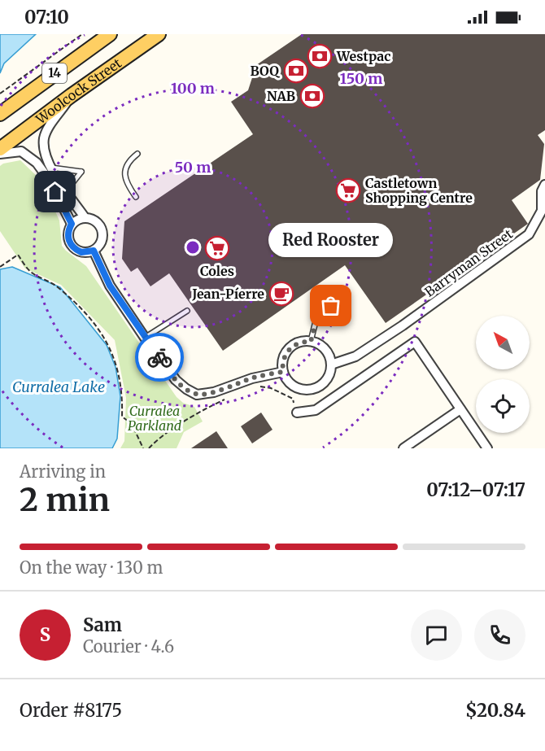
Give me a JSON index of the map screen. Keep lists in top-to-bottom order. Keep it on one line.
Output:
{"streets":{"main road":["14","Woolcock Street"],"street":["Barryman Street"]},"water":["Curralea Lake"],"parks":["Curralea Parkland"],"places":{"bank":["Westpac","BOQ","NAB"],"supermarket":["Castletown Shopping Centre","Coles"],"cafe":["Jean-Píerre"],"other":["Red Rooster"]},"north":"top left","page":{"status":"07:10","bubble":"Red Rooster","heading":["2 min","Arriving in","07:12–07:17"],"panel":["Sam","Courier · 4.6","Order #8175","$20.84"],"bar":"On the way · 130 m","round":"S"},"rings":["150 m","100 m","50 m"]}
